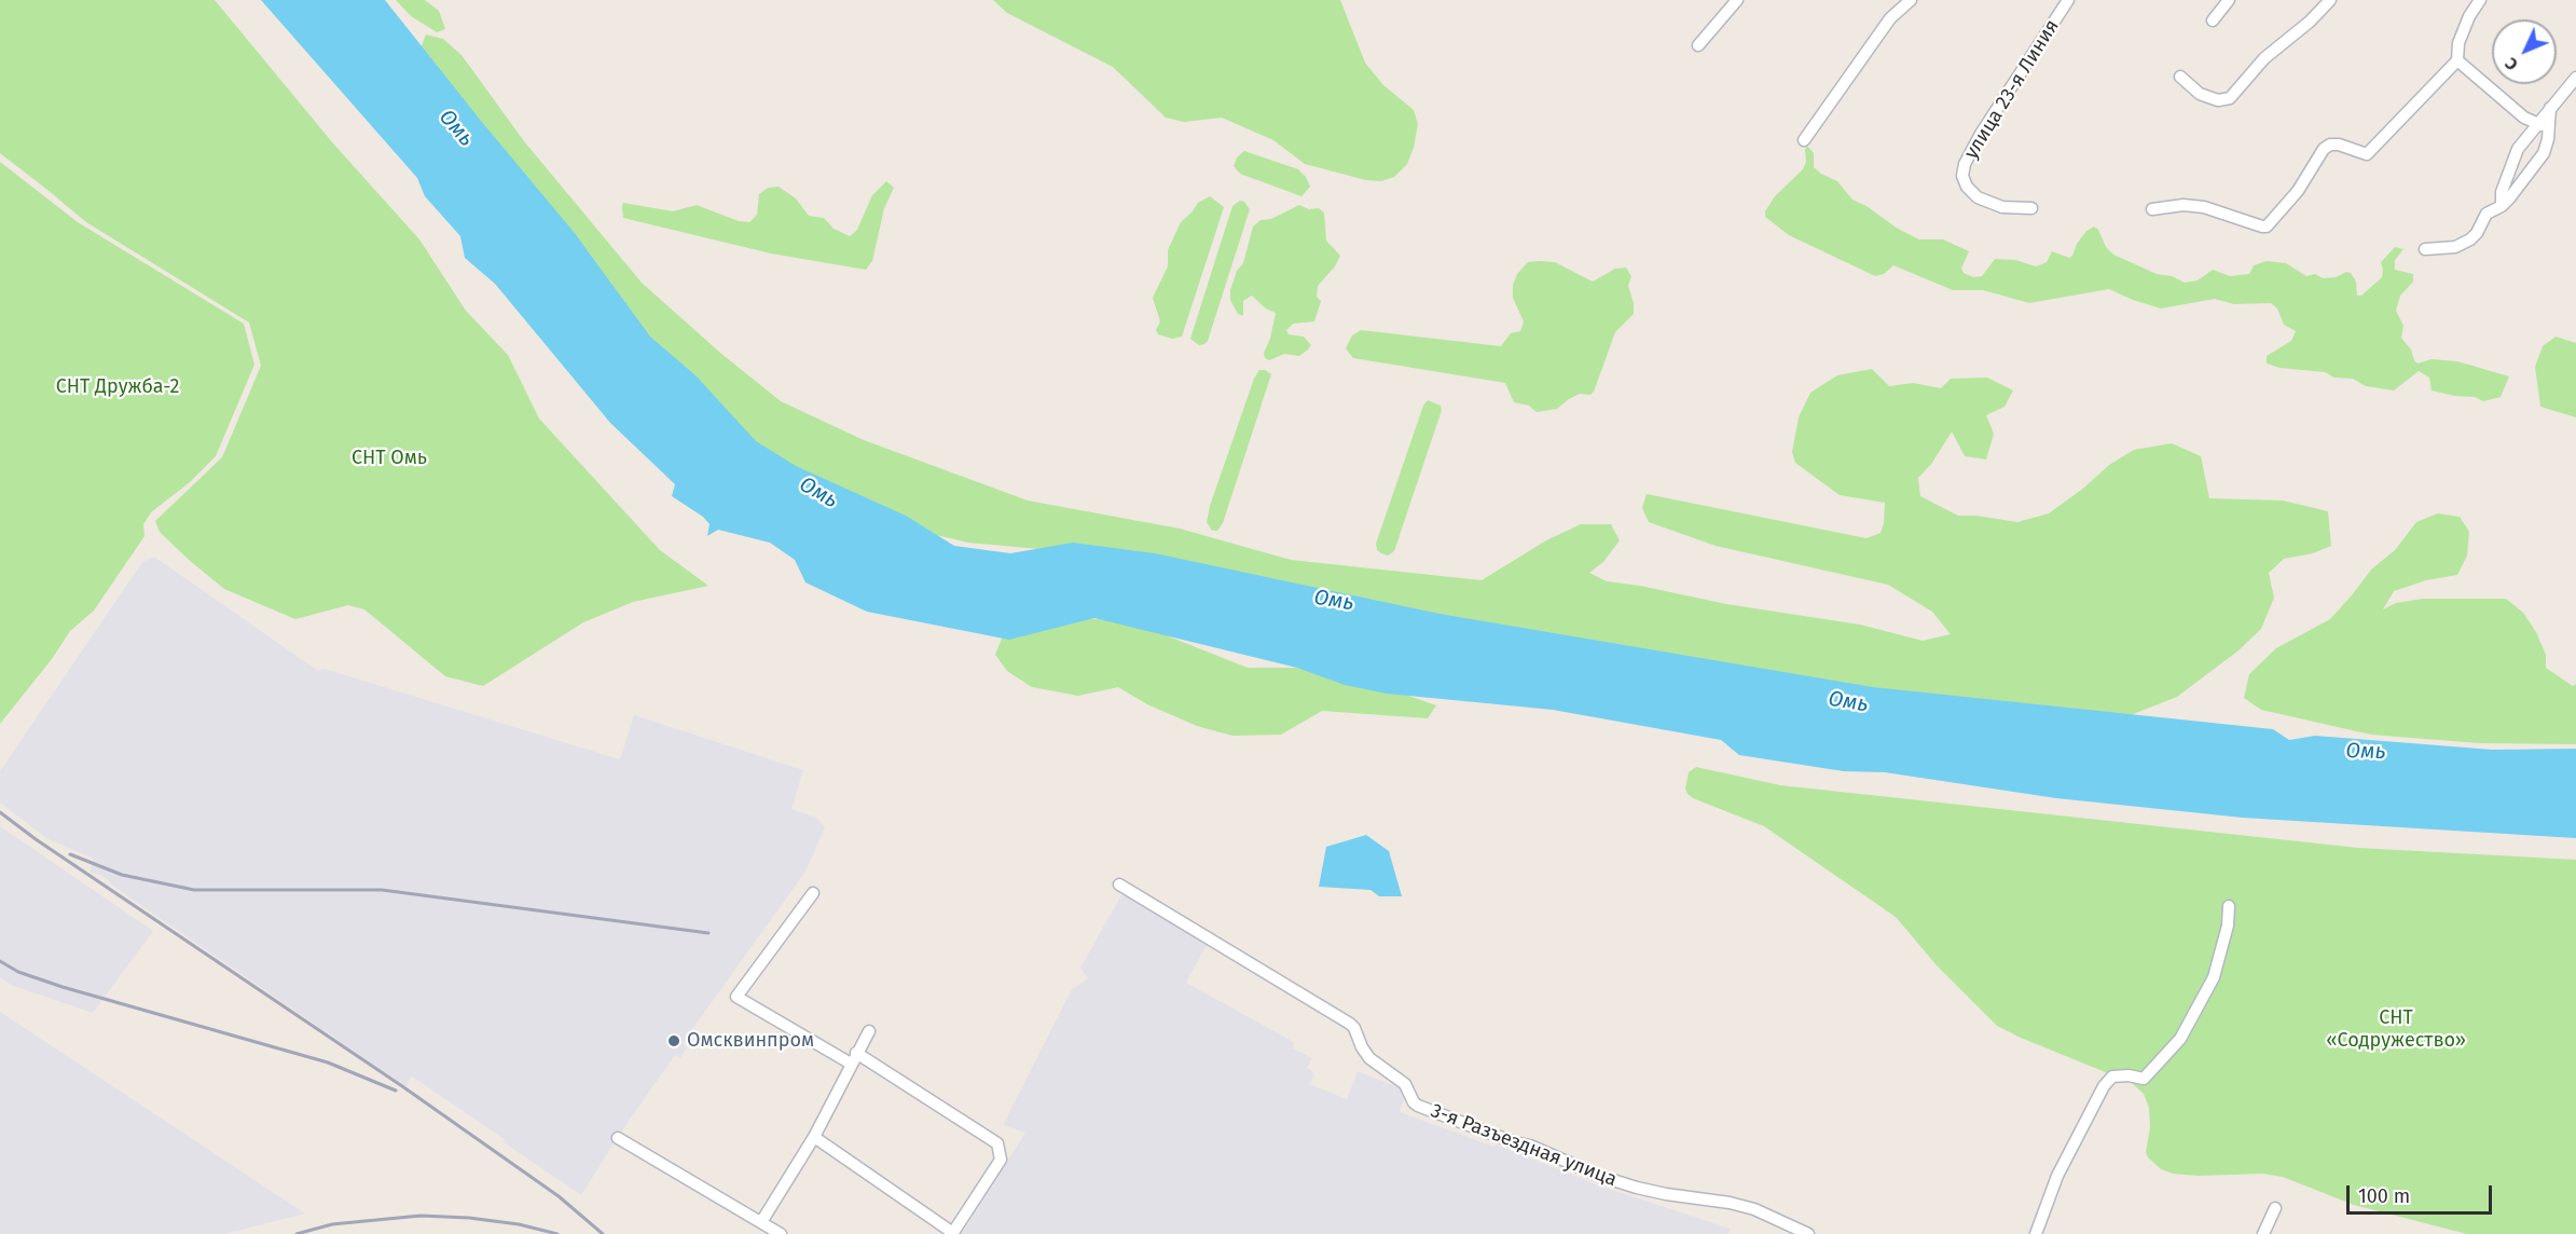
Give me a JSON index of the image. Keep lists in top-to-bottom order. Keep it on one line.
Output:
{"streets":{"street":["улица 23-я Линия","3-я Разъездная улица"]},"water":["Омь"],"parks":["СНТ Дружба-2","СНТ Омь","СНТ «Содружество»"],"places":["Омсквинпром"],"scale_bar":"100 m","north":"bottom left"}
